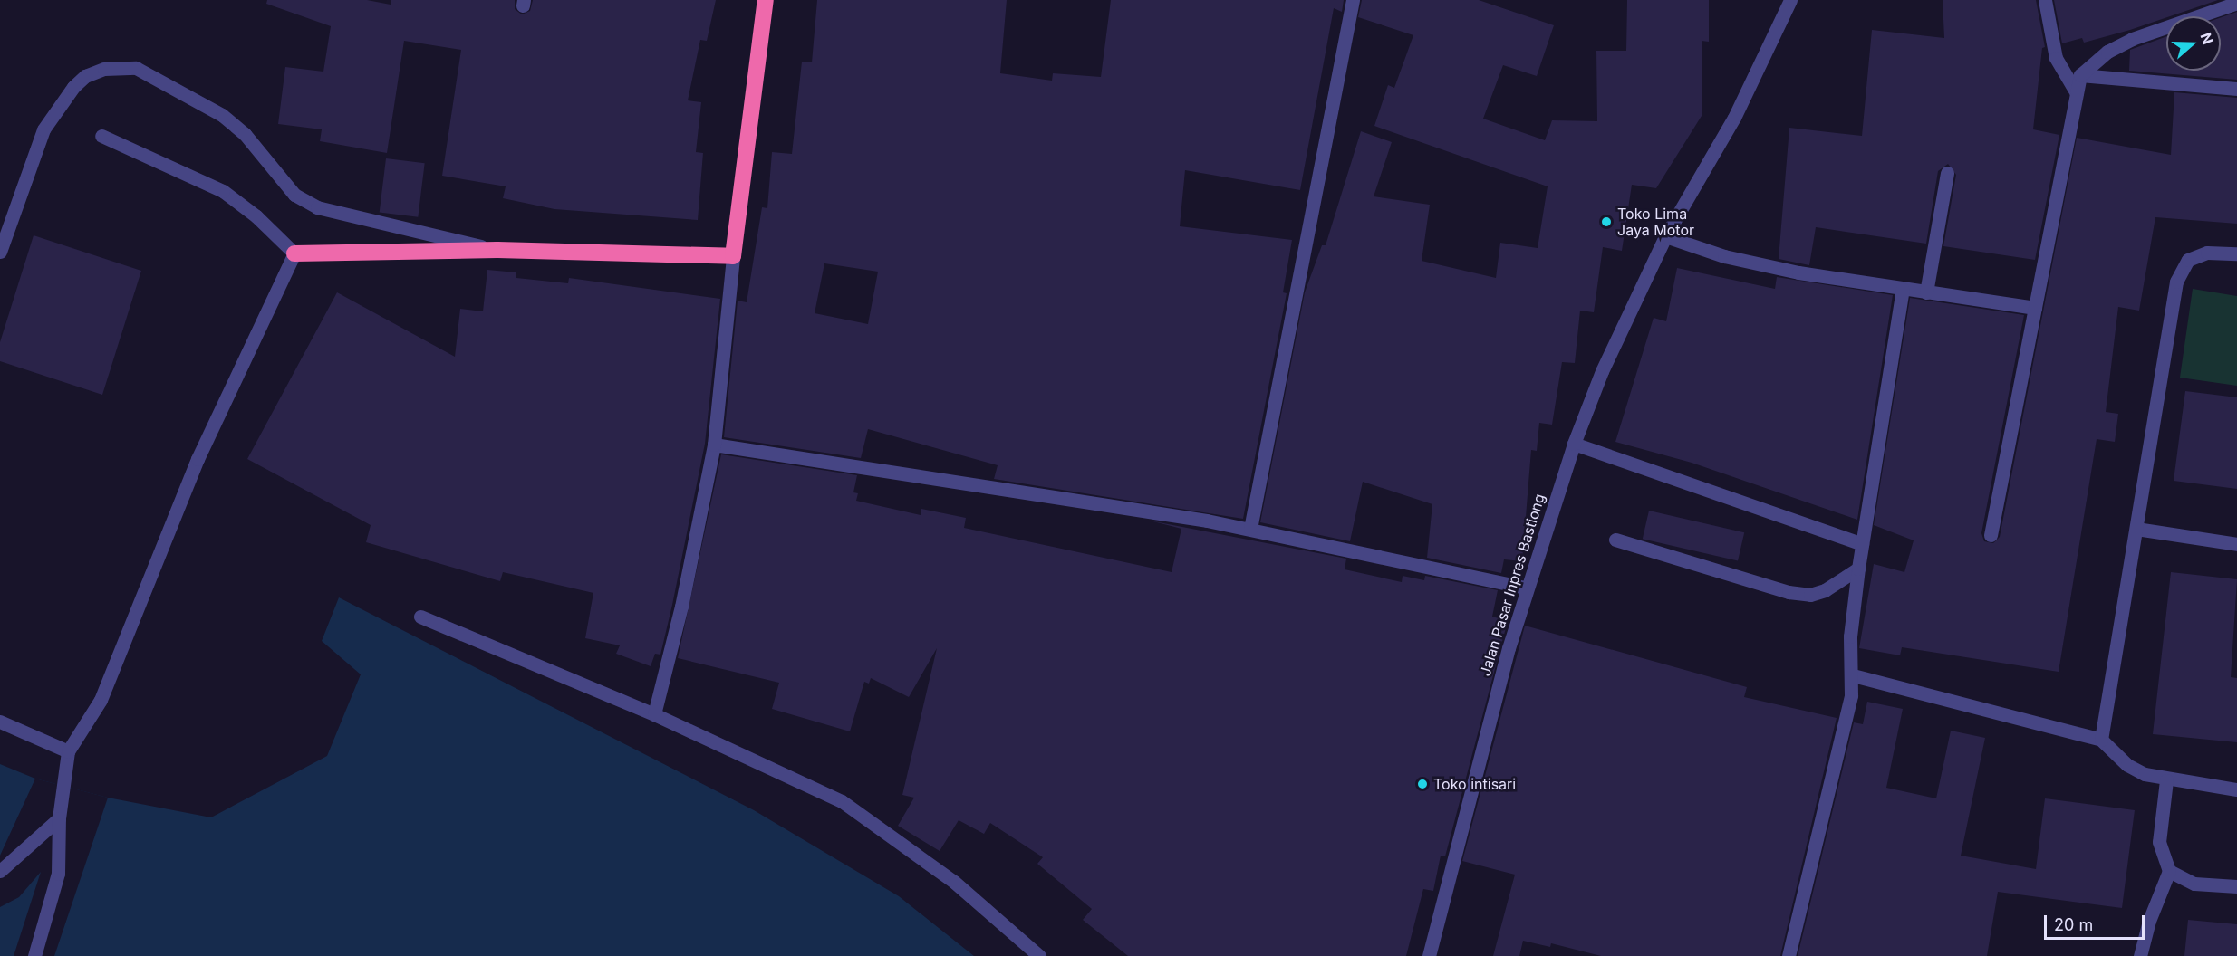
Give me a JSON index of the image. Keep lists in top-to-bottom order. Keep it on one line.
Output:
{"streets":{"street":["Jalan Pasar Inpres Bastiong"]},"places":["Toko Lima Jaya Motor","Toko intisari"],"scale_bar":"20 m","north":"right"}
